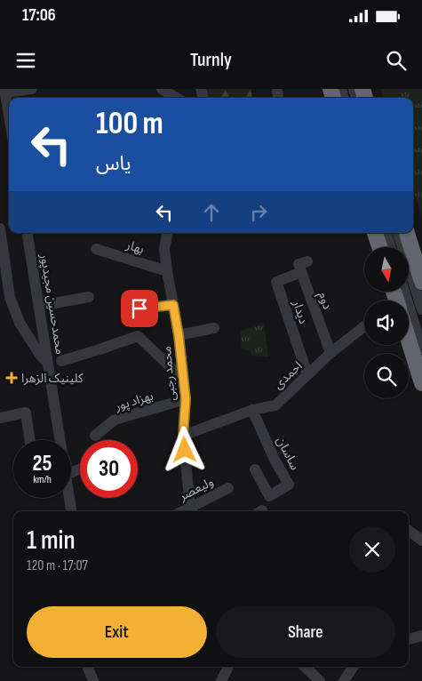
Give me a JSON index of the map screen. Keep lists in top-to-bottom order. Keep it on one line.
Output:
{"streets":{"street":["بهار","دوم","محمدحسین مجیدپور","دیدار","محمد رجبی","احمدی","بهزاد پور","ساسان","ولیعصر"]},"crossings":[["بهار","محمد رجبی"],["دوم","دیدار"],["دوم","احمدی"],["دیدار","احمدی"],["محمد رجبی","احمدی"],["محمد رجبی","بهزاد پور"],["محمد رجبی","ولیعصر"],["احمدی","ساسان"]],"places":{"health":["کلینیک الزهرا"]},"north":"bottom","page":{"status":"17:06","header":"Turnly","turn":["100 m","یاس"],"speed":"25 km/h","limit":"30","heading":["1 min","120 m · 17:07"],"buttons":["Exit","Share"]}}
